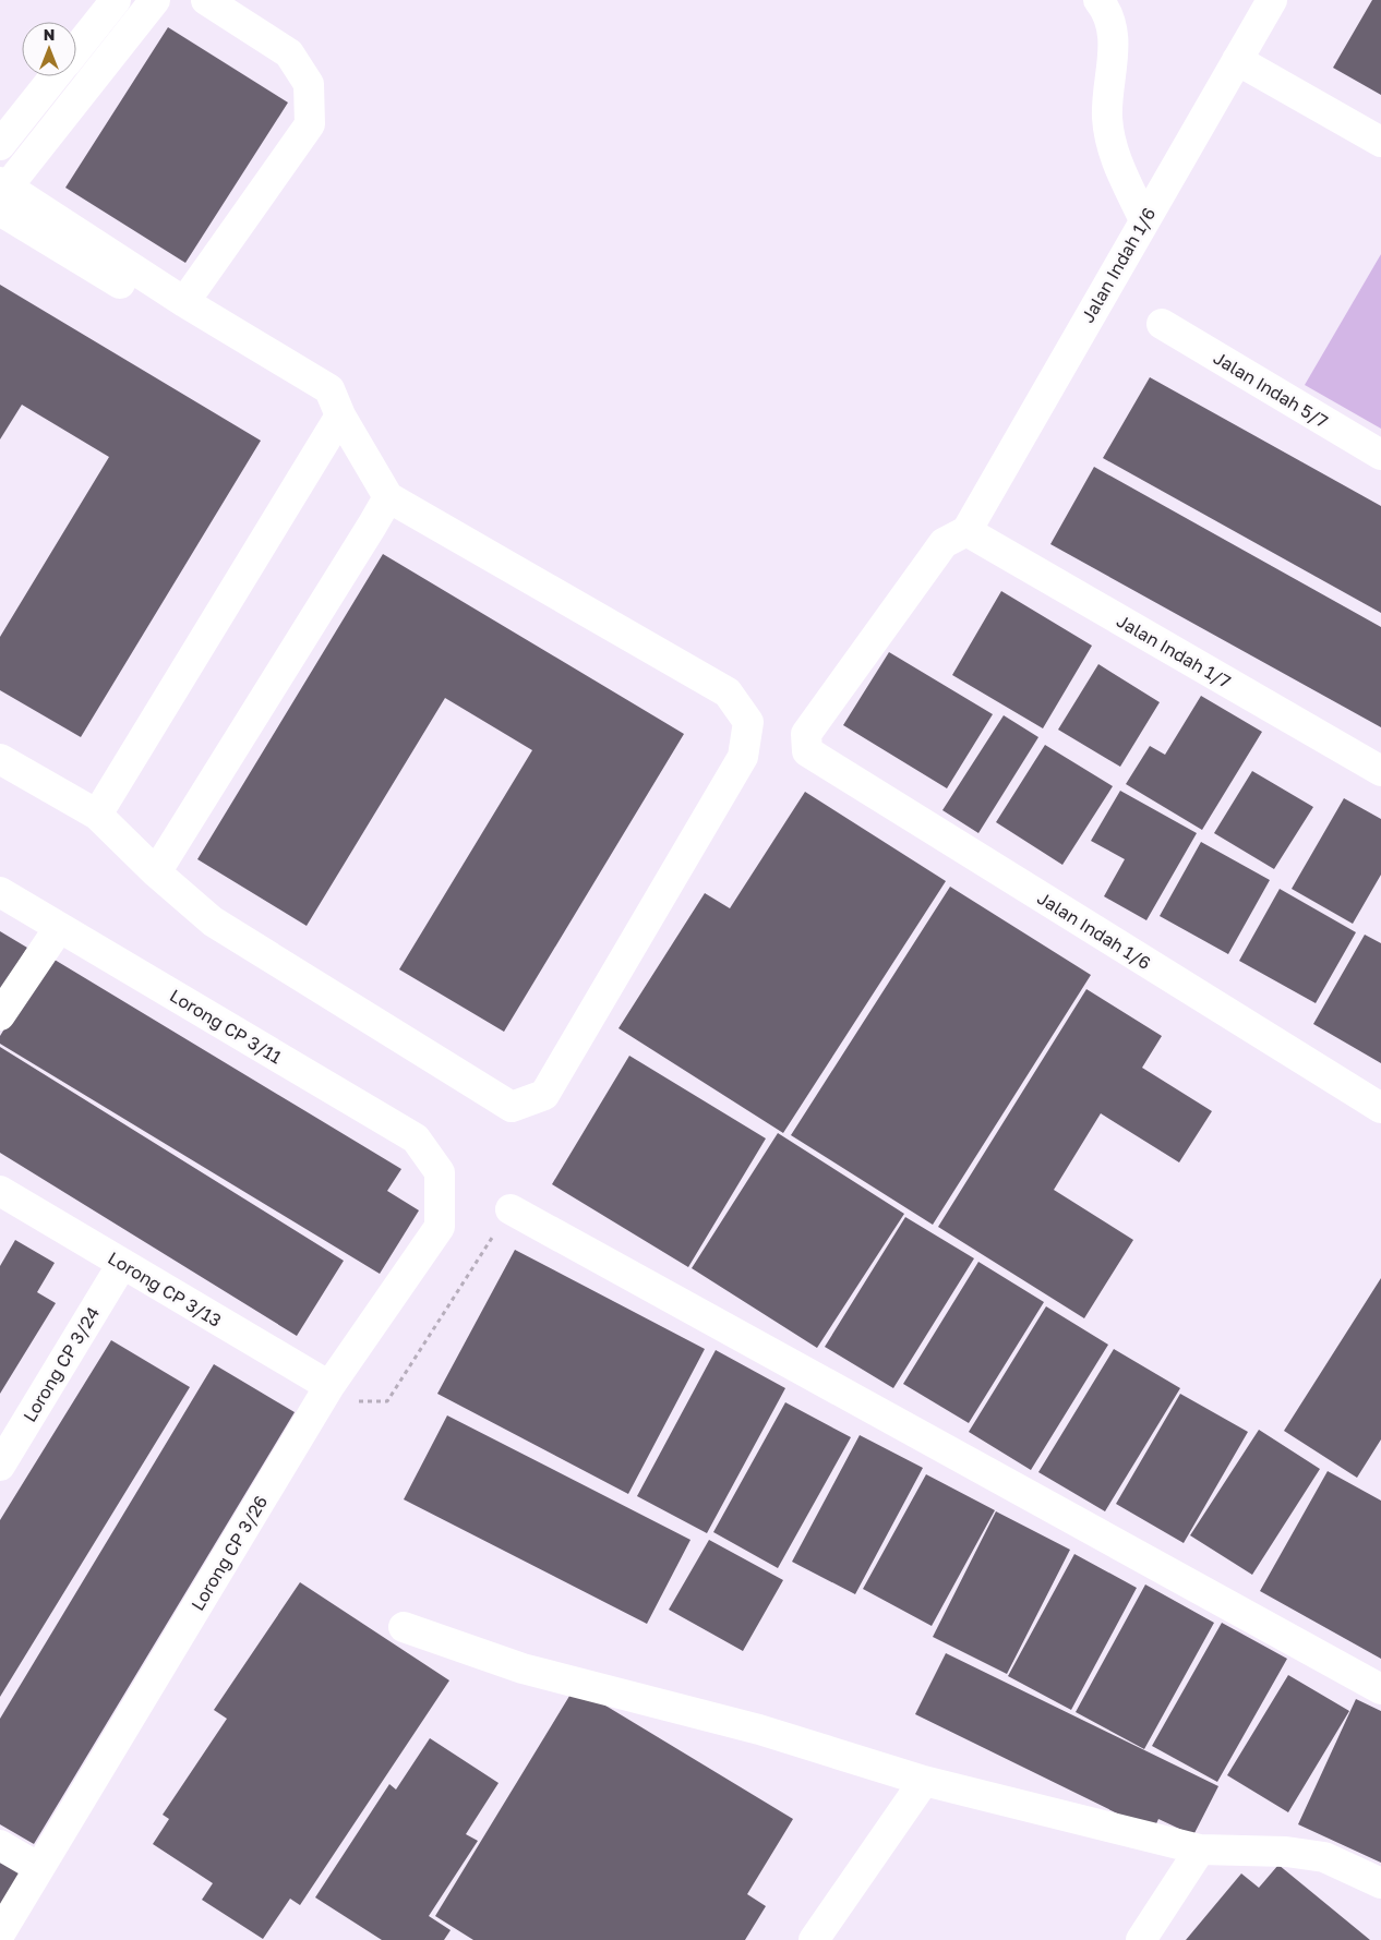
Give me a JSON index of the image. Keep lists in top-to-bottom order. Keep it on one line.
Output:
{"streets":{"street":["Jalan Indah 1/6","Jalan Indah 5/7","Jalan Indah 1/7","Lorong CP 3/11","Lorong CP 3/13","Lorong CP 3/24","Lorong CP 3/26"]},"crossings":[["Jalan Indah 1/6","Jalan Indah 1/7"],["Lorong CP 3/11","Lorong CP 3/26"],["Lorong CP 3/13","Lorong CP 3/24"],["Lorong CP 3/13","Lorong CP 3/26"]],"north":"top"}
